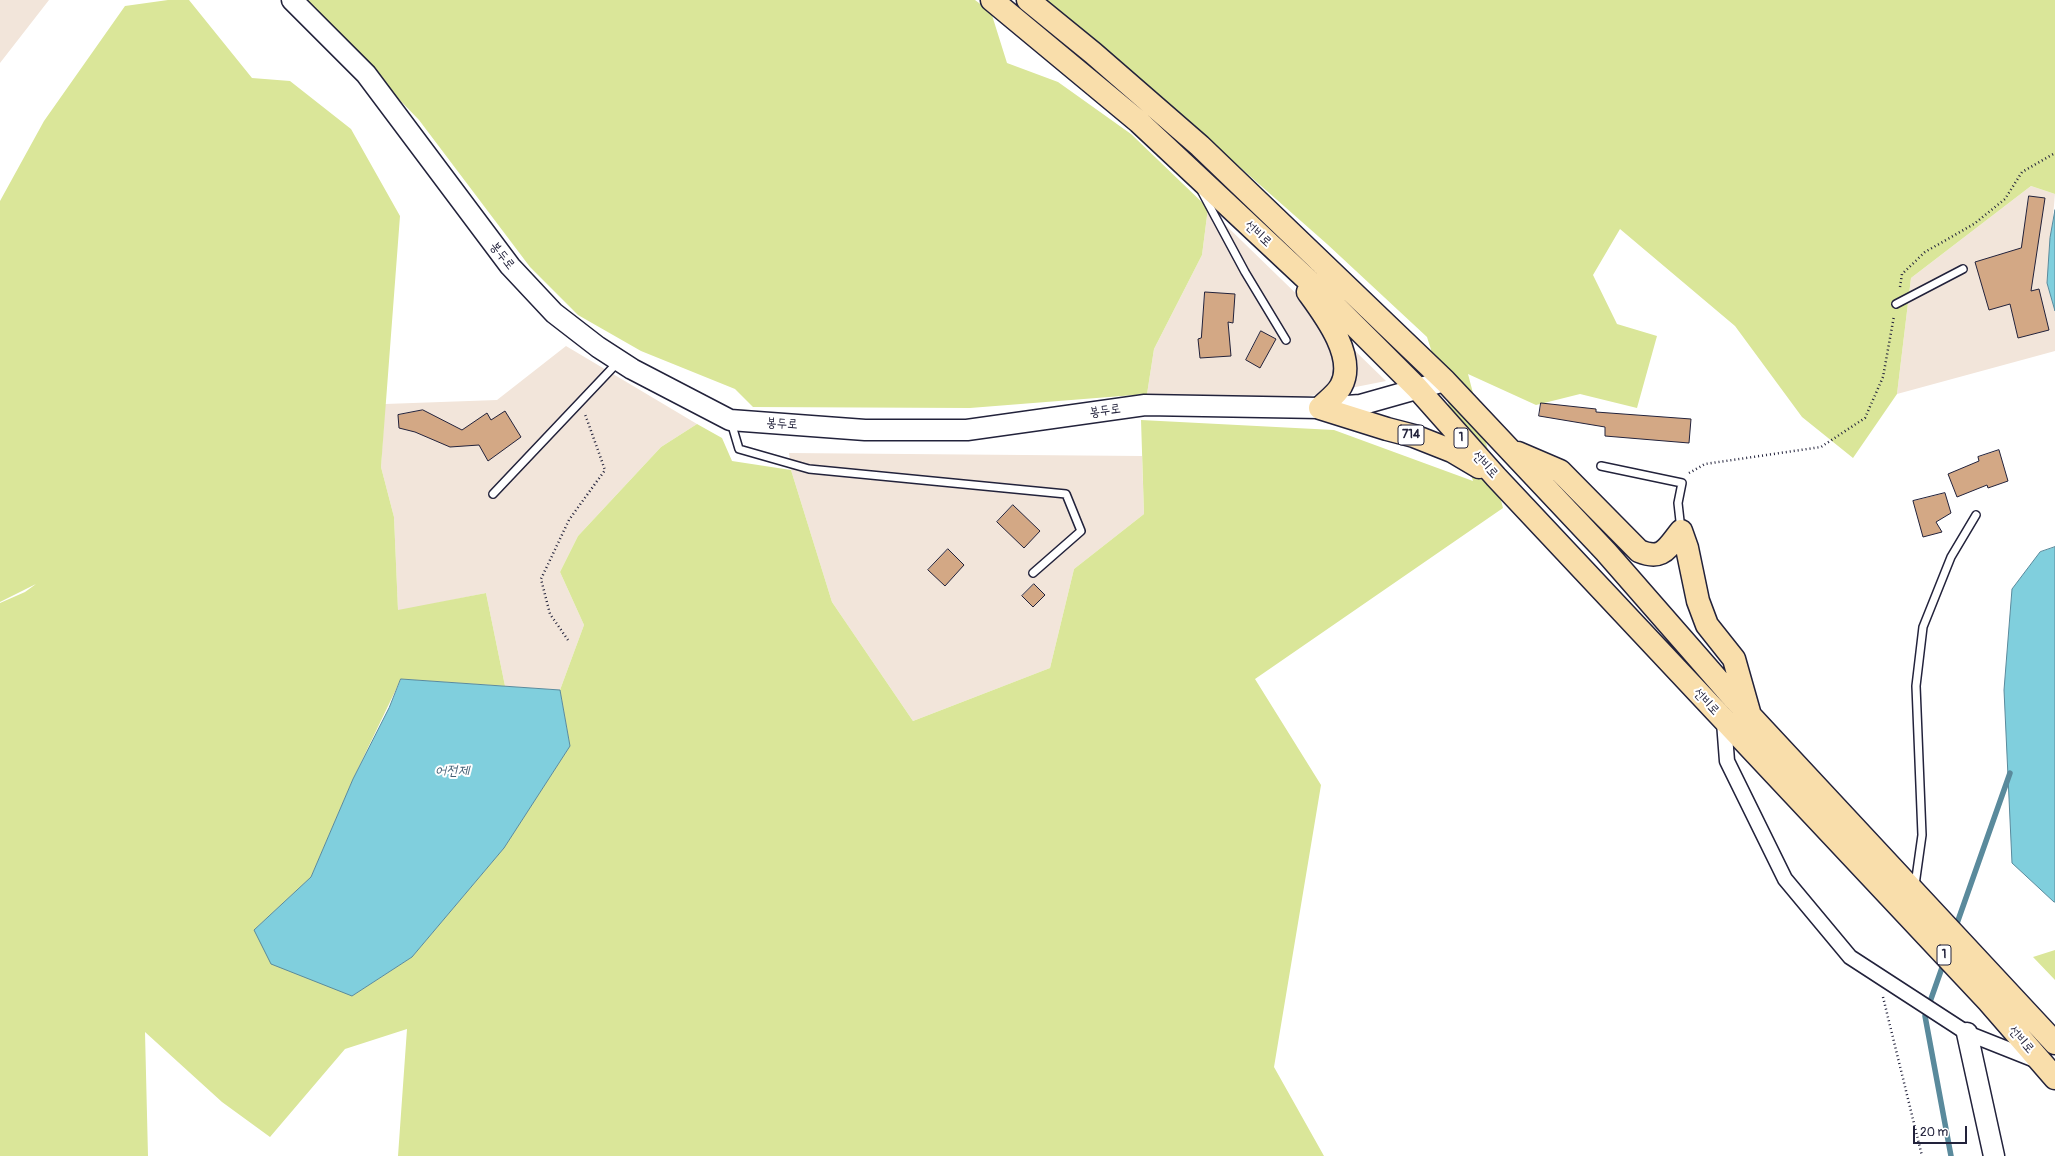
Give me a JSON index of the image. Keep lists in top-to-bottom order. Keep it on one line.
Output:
{"streets":{"main road":["선비로","봉두로","714","1"]},"crossings":[["선비로","봉두로"],["선비로","714"],["봉두로","714"]],"water":["어전제"],"scale_bar":"20 m"}
